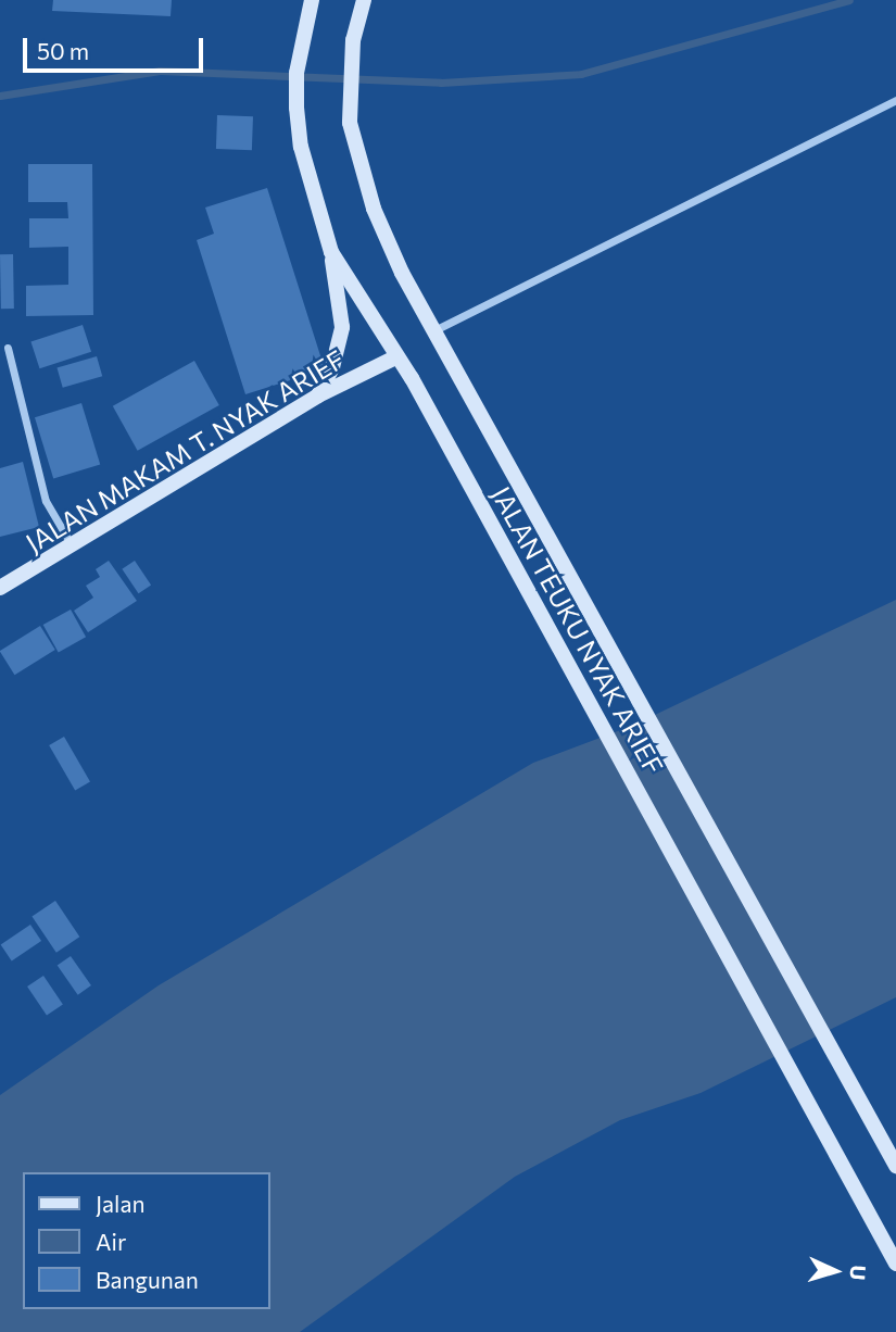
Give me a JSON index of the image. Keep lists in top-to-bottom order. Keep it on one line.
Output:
{"streets":{"main road":["JALAN MAKAM T. NYAK ARIEF","JALAN TEUKU NYAK ARIEF"]},"crossings":[["JALAN MAKAM T. NYAK ARIEF","JALAN TEUKU NYAK ARIEF"]],"legend":["Jalan","Air","Bangunan"],"scale_bar":"50 m","north":"right"}
